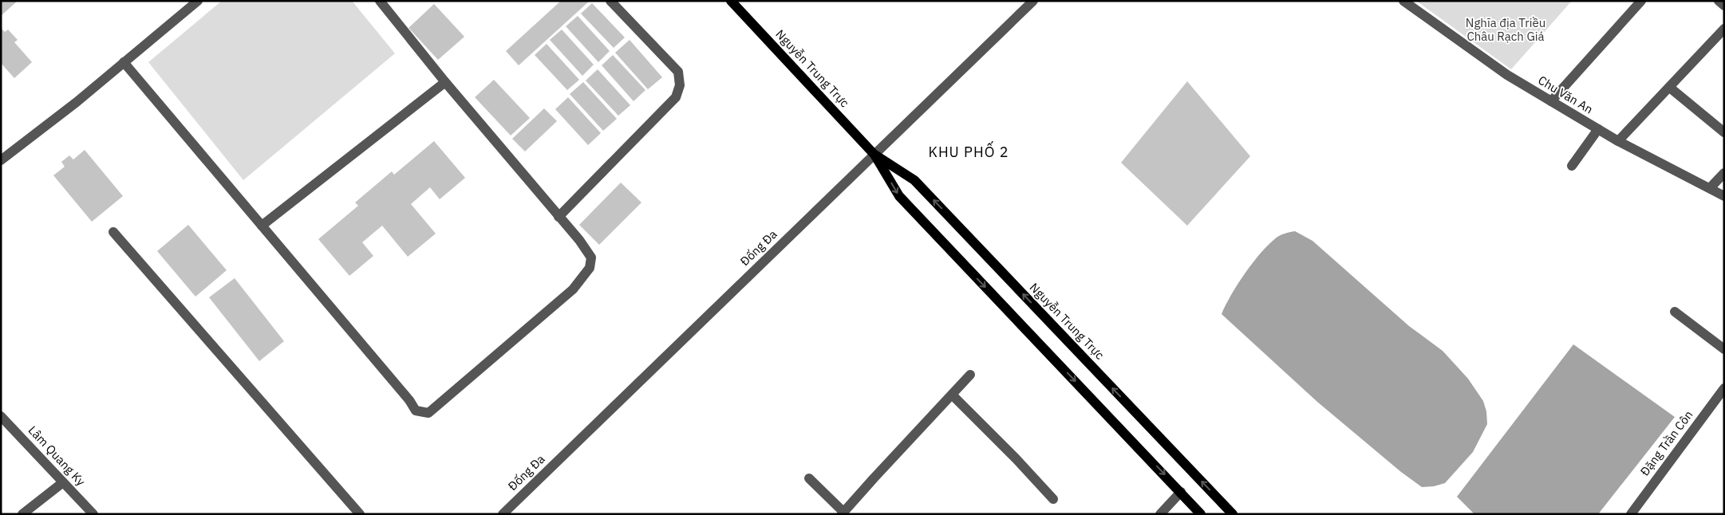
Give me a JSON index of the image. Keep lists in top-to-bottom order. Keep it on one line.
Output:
{"streets":{"main road":["Nguyễn Trung Trực"],"street":["Chu Văn An","Đống Đa","Đặng Trần Côn","Lâm Quang Ky"]},"crossings":[["Nguyễn Trung Trực","Đống Đa"]],"districts":["KHU PHỐ 2"],"parks":["Nghĩa địa Triều Châu Rạch Giá"]}
